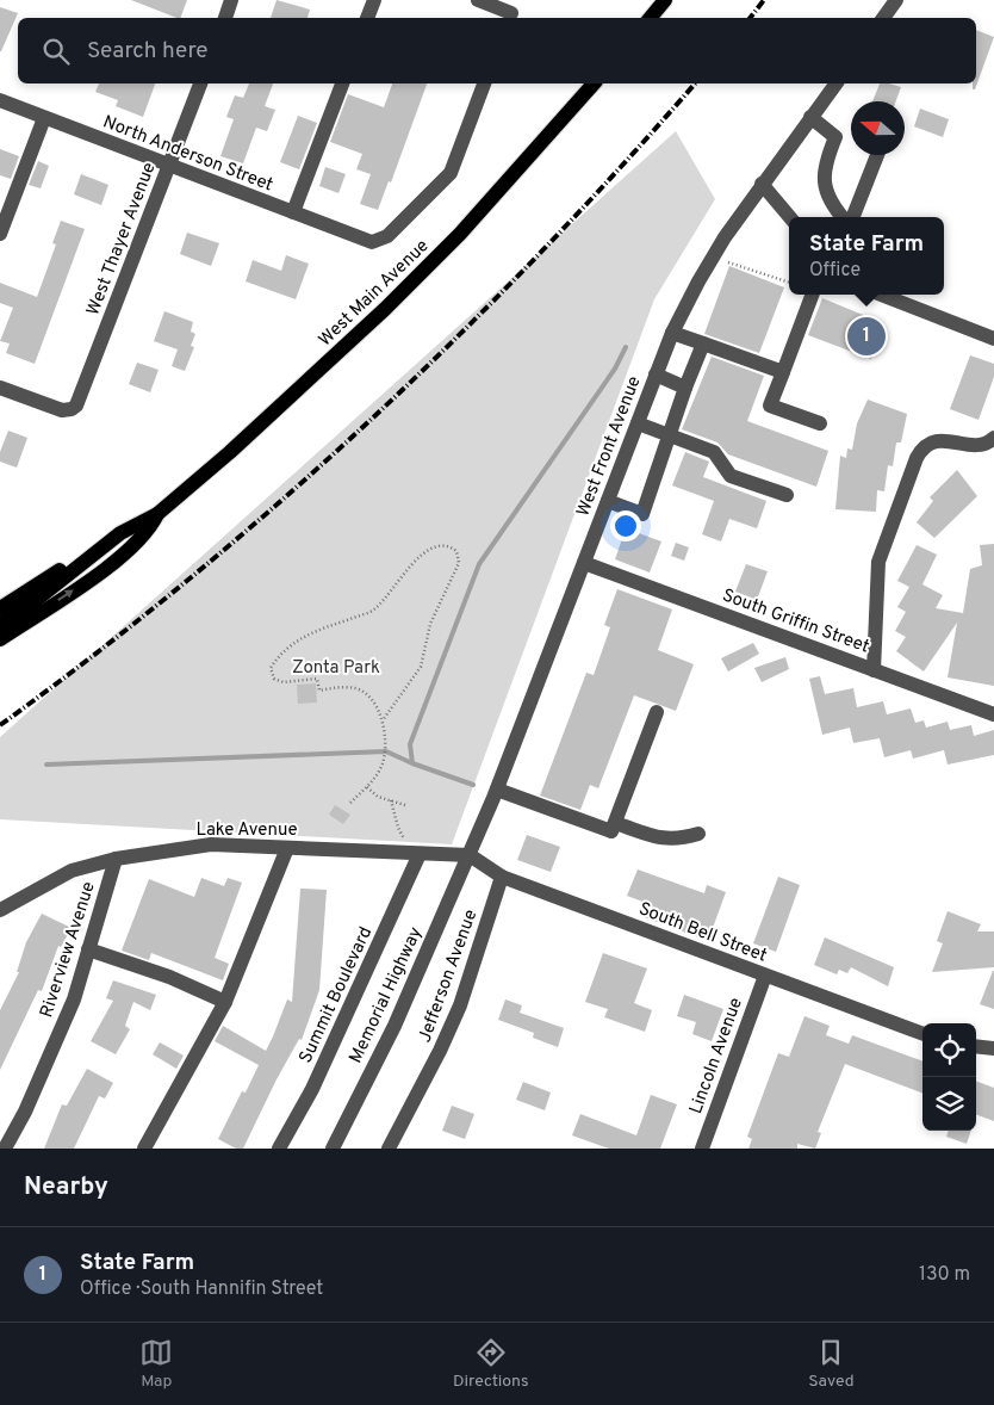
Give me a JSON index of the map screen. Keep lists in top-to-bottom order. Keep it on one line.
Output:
{"streets":{"main road":["West Main Avenue"],"street":["North Anderson Street","West Thayer Avenue","West Front Avenue","South Griffin Street","Lake Avenue","South Bell Street","Riverview Avenue","Jefferson Avenue","Summit Boulevard","Memorial Highway","Lincoln Avenue"]},"crossings":[["North Anderson Street","West Thayer Avenue"],["West Front Avenue","South Griffin Street"],["West Front Avenue","Lake Avenue"],["West Front Avenue","South Bell Street"],["West Front Avenue","Memorial Highway"],["Lake Avenue","South Bell Street"],["Lake Avenue","Riverview Avenue"],["Lake Avenue","Summit Boulevard"],["Lake Avenue","Memorial Highway"],["South Bell Street","Jefferson Avenue"],["South Bell Street","Memorial Highway"],["South Bell Street","Lincoln Avenue"]],"parks":["Zonta Park"],"north":"left","page":{"search":"Search here","popup":["State Farm","Office"],"pins":"1","heading":"Nearby","list":[{"mark":"1","name":"State Farm","note":"Office · South Hannifin Street","value":"130 m"}],"nav":["Map","Directions","Saved"]}}
